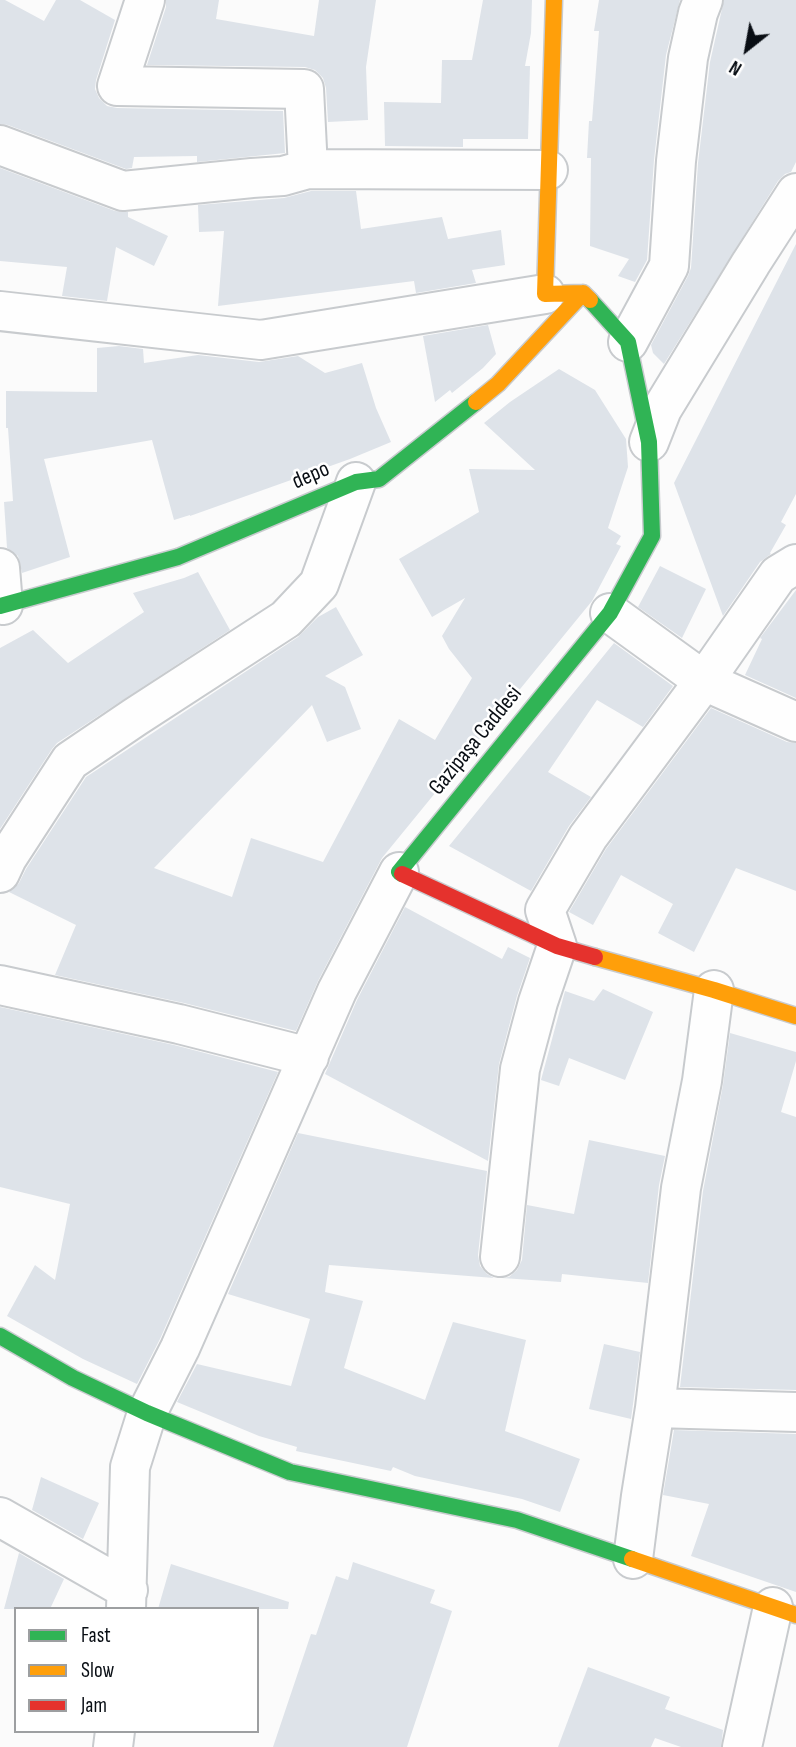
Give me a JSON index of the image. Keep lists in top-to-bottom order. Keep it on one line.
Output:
{"streets":{"street":["depo","Gazipaşa Caddesi"]},"legend":["Fast","Slow","Jam"],"north":"bottom left"}
